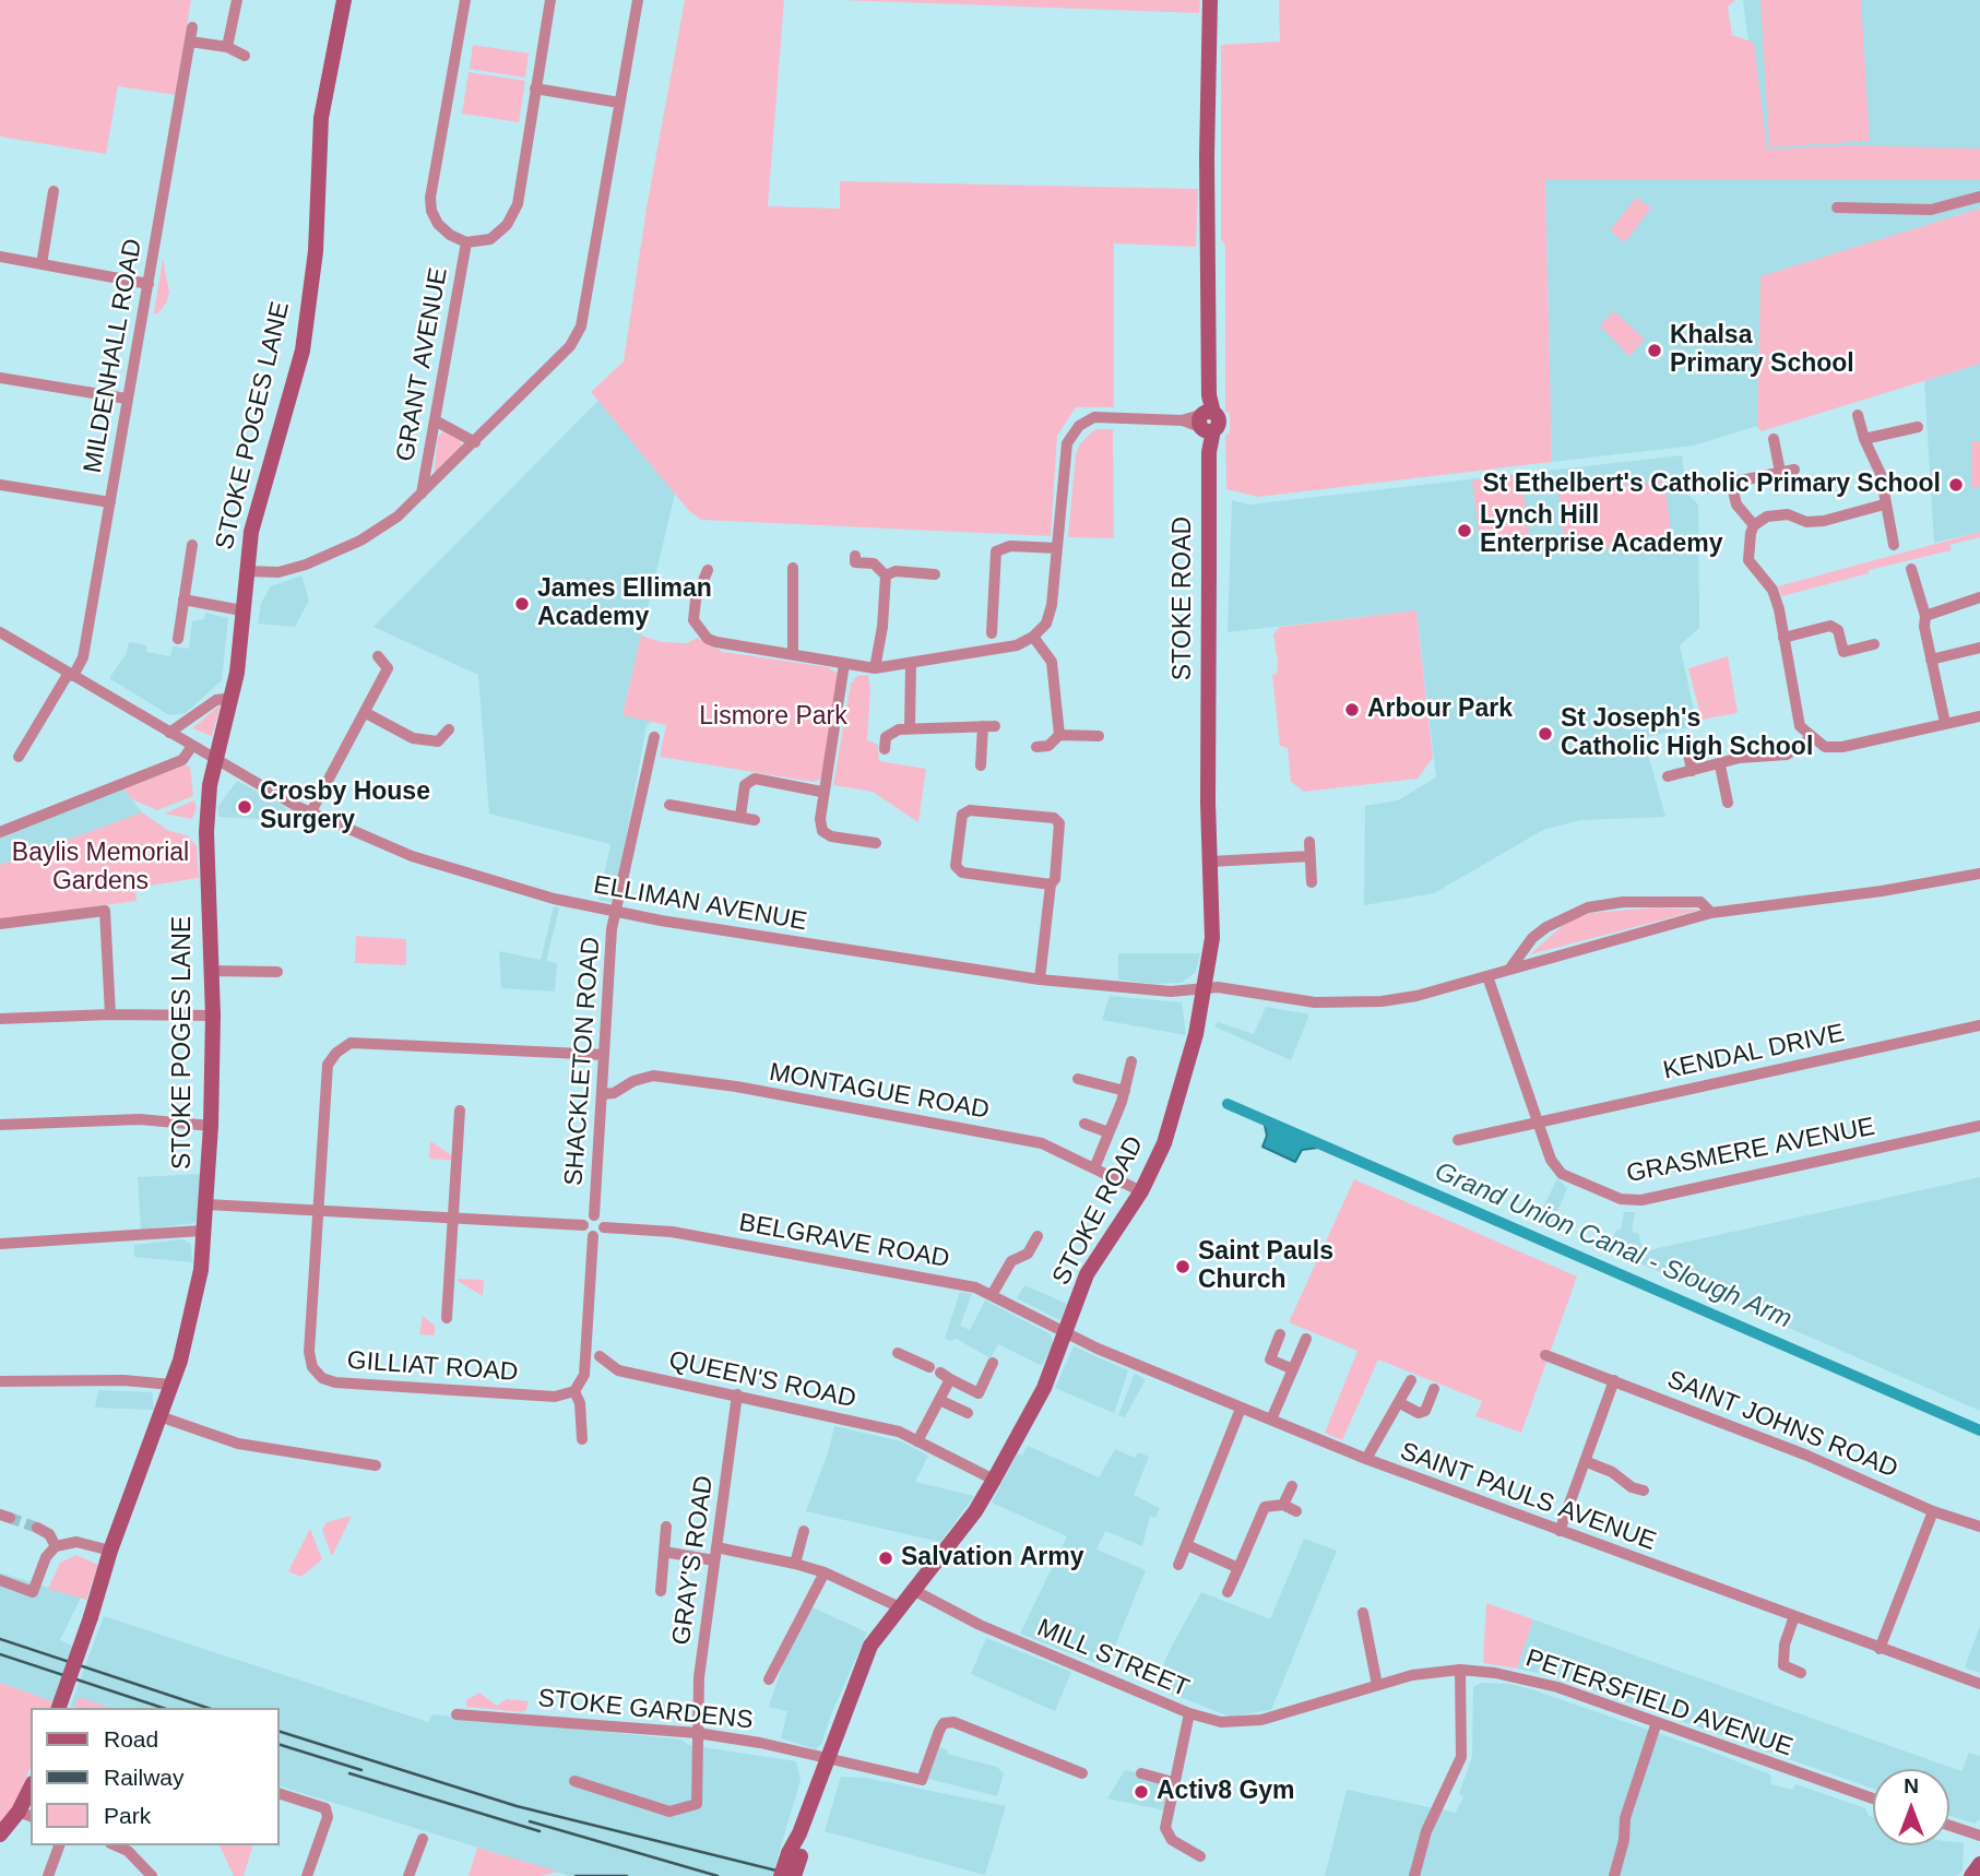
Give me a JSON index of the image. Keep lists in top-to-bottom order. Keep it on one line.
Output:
{"streets":{"main road":["STOKE POGES LANE","STOKE ROAD"],"street":["MILDENHALL ROAD","GRANT AVENUE","ELLIMAN AVENUE","KENDAL DRIVE","SHACKLETON ROAD","MONTAGUE ROAD","GRASMERE AVENUE","BELGRAVE ROAD","GILLIAT ROAD","QUEEN'S ROAD","SAINT JOHNS ROAD","SAINT PAULS AVENUE","GRAY'S ROAD","MILL STREET","PETERSFIELD AVENUE","STOKE GARDENS"]},"crossings":[["MILDENHALL ROAD","ELLIMAN AVENUE"],["STOKE POGES LANE","ELLIMAN AVENUE"],["STOKE ROAD","ELLIMAN AVENUE"],["STOKE ROAD","MONTAGUE ROAD"],["STOKE ROAD","BELGRAVE ROAD"],["STOKE ROAD","QUEEN'S ROAD"],["STOKE ROAD","SAINT PAULS AVENUE"],["STOKE ROAD","MILL STREET"],["STOKE ROAD","STOKE GARDENS"],["ELLIMAN AVENUE","SHACKLETON ROAD"],["ELLIMAN AVENUE","GRASMERE AVENUE"],["KENDAL DRIVE","GRASMERE AVENUE"],["SHACKLETON ROAD","MONTAGUE ROAD"],["SHACKLETON ROAD","BELGRAVE ROAD"],["BELGRAVE ROAD","SAINT PAULS AVENUE"],["QUEEN'S ROAD","GRAY'S ROAD"],["GRAY'S ROAD","STOKE GARDENS"],["MILL STREET","PETERSFIELD AVENUE"]],"water":["Grand Union Canal - Slough Arm"],"parks":["Lismore Park","Baylis Memorial Gardens"],"places":["Khalsa Primary School","St Ethelbert's Catholic Primary School","Lynch Hill Enterprise Academy","James Elliman Academy","Arbour Park","St Joseph's Catholic High School","Crosby House Surgery","Saint Pauls Church","Salvation Army","Activ8 Gym"],"legend":["Road","Railway","Park"],"north":"top"}
